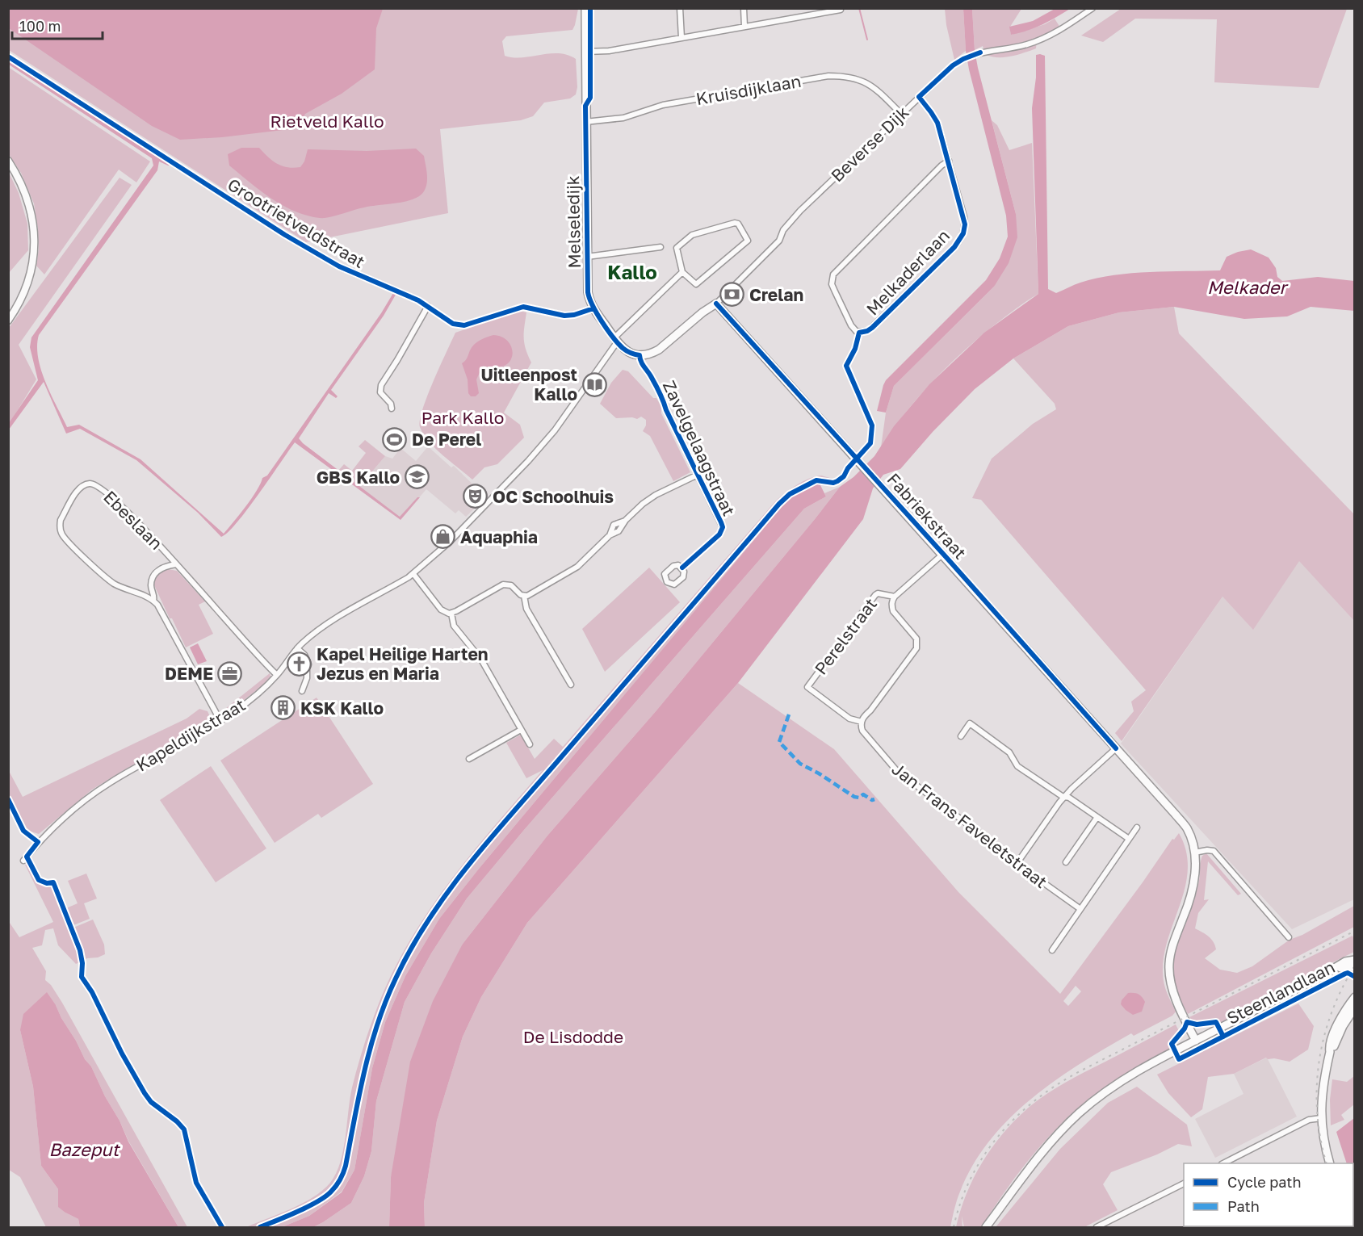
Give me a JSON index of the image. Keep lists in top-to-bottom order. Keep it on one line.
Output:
{"streets":{"main road":["Melseledijk","Fabriekstraat","Steenlandlaan"],"street":["Kruisdijklaan","Beverse Dijk","Grootrietveldstraat","Melkaderlaan","Zavelgelaagstraat","Ebeslaan","Perelstraat","Kapeldijkstraat","Jan Frans Faveletstraat"]},"crossings":[["Kruisdijklaan","Beverse Dijk"],["Kruisdijklaan","Melseledijk"],["Beverse Dijk","Melkaderlaan"],["Beverse Dijk","Fabriekstraat"],["Melseledijk","Grootrietveldstraat"],["Melseledijk","Kapeldijkstraat"],["Fabriekstraat","Steenlandlaan"],["Ebeslaan","Kapeldijkstraat"],["Perelstraat","Jan Frans Faveletstraat"]],"districts":["Kallo"],"water":["Melkader","Bazeput"],"parks":["Rietveld Kallo","Park Kallo","De Lisdodde"],"places":{"bank":["Crelan"],"library":["Uitleenpost Kallo"],"sports":["De Perel"],"school or university":["GBS Kallo"],"theatre":["OC Schoolhuis"],"shop":["Aquaphia"],"church":["Kapel Heilige Harten Jezus en Maria"],"office":["DEME"],"building":["KSK Kallo"]},"legend":["Cycle path","Path"],"scale_bar":"100 m"}
